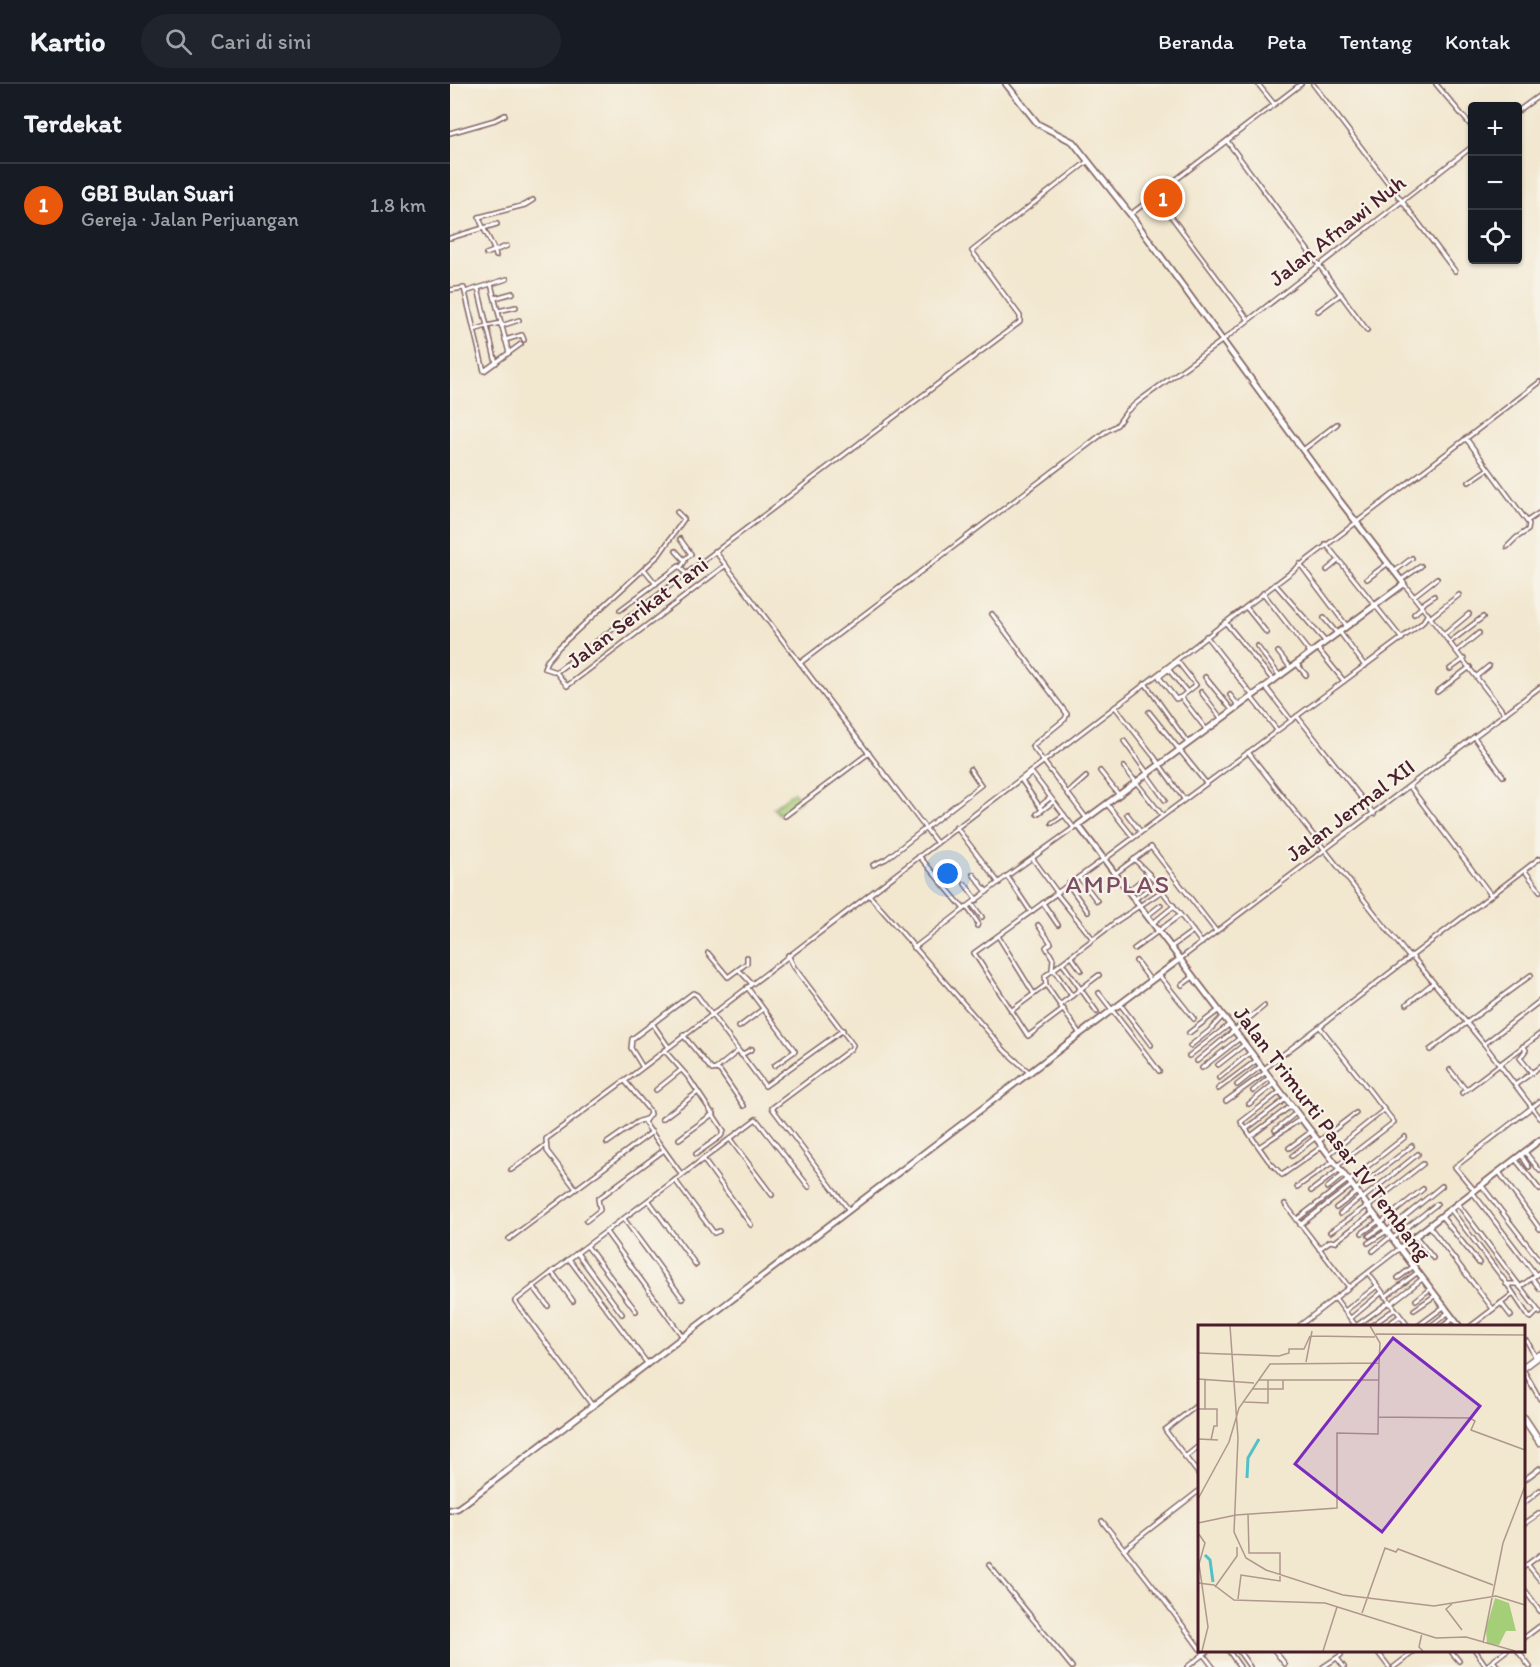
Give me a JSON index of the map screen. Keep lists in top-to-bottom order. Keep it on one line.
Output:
{"streets":{"street":["Jalan Afnawi Nuh","Jalan Serikat Tani","Jalan Jermal XII","Jalan Trimurti Pasar IV Tembang"]},"crossings":[["Jalan Jermal XII","Jalan Trimurti Pasar IV Tembang"]],"districts":["AMPLAS"],"page":{"header":"Kartio","search":"Cari di sini","nav":["Beranda","Peta","Tentang","Kontak"],"heading":"Terdekat","map_buttons":["+","−"],"list":[{"mark":"1","name":"GBI Bulan Suari","note":"Gereja · Jalan Perjuangan","value":"1.8 km"}],"pins":"1"}}
